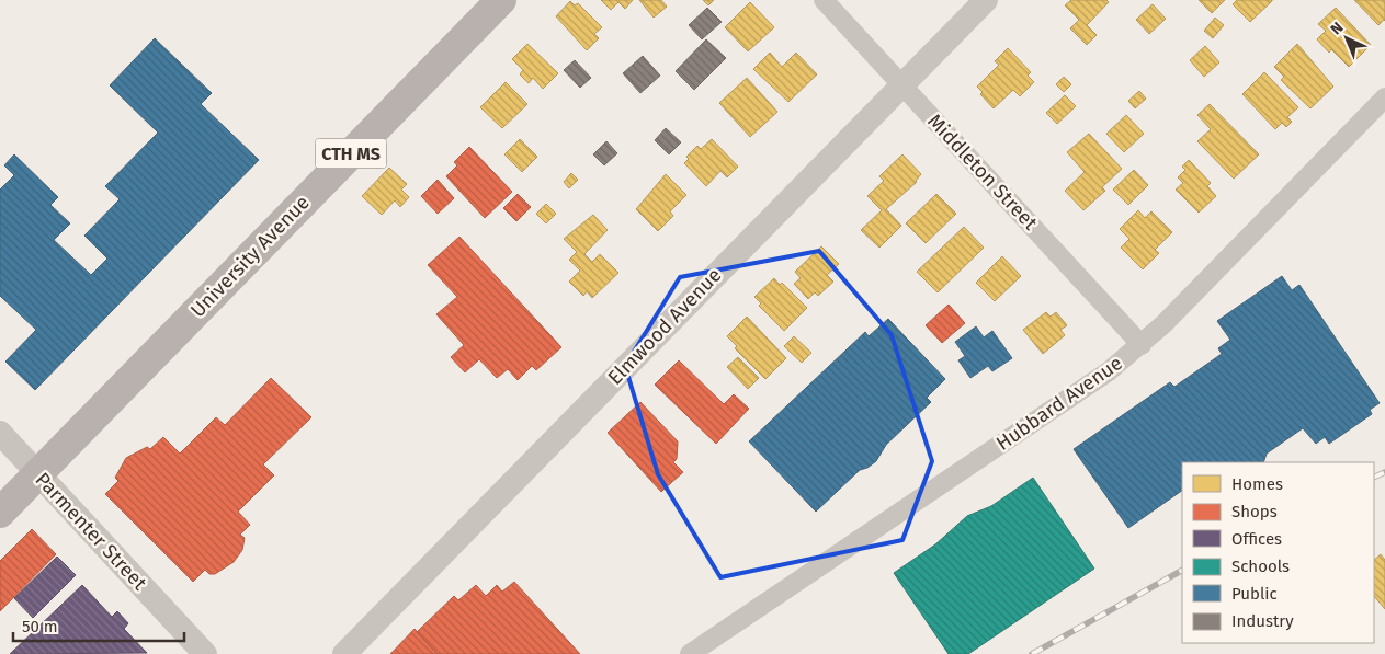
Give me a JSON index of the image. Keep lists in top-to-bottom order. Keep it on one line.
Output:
{"streets":{"main road":["CTH MS","University Avenue"],"street":["Middleton Street","Elmwood Avenue","Hubbard Avenue","Parmenter Street"]},"crossings":[["Middleton Street","Elmwood Avenue"],["Middleton Street","Hubbard Avenue"],["University Avenue","Parmenter Street"]],"legend":["Homes","Shops","Offices","Schools","Public","Industry"],"scale_bar":"50 m","north":"top left"}
